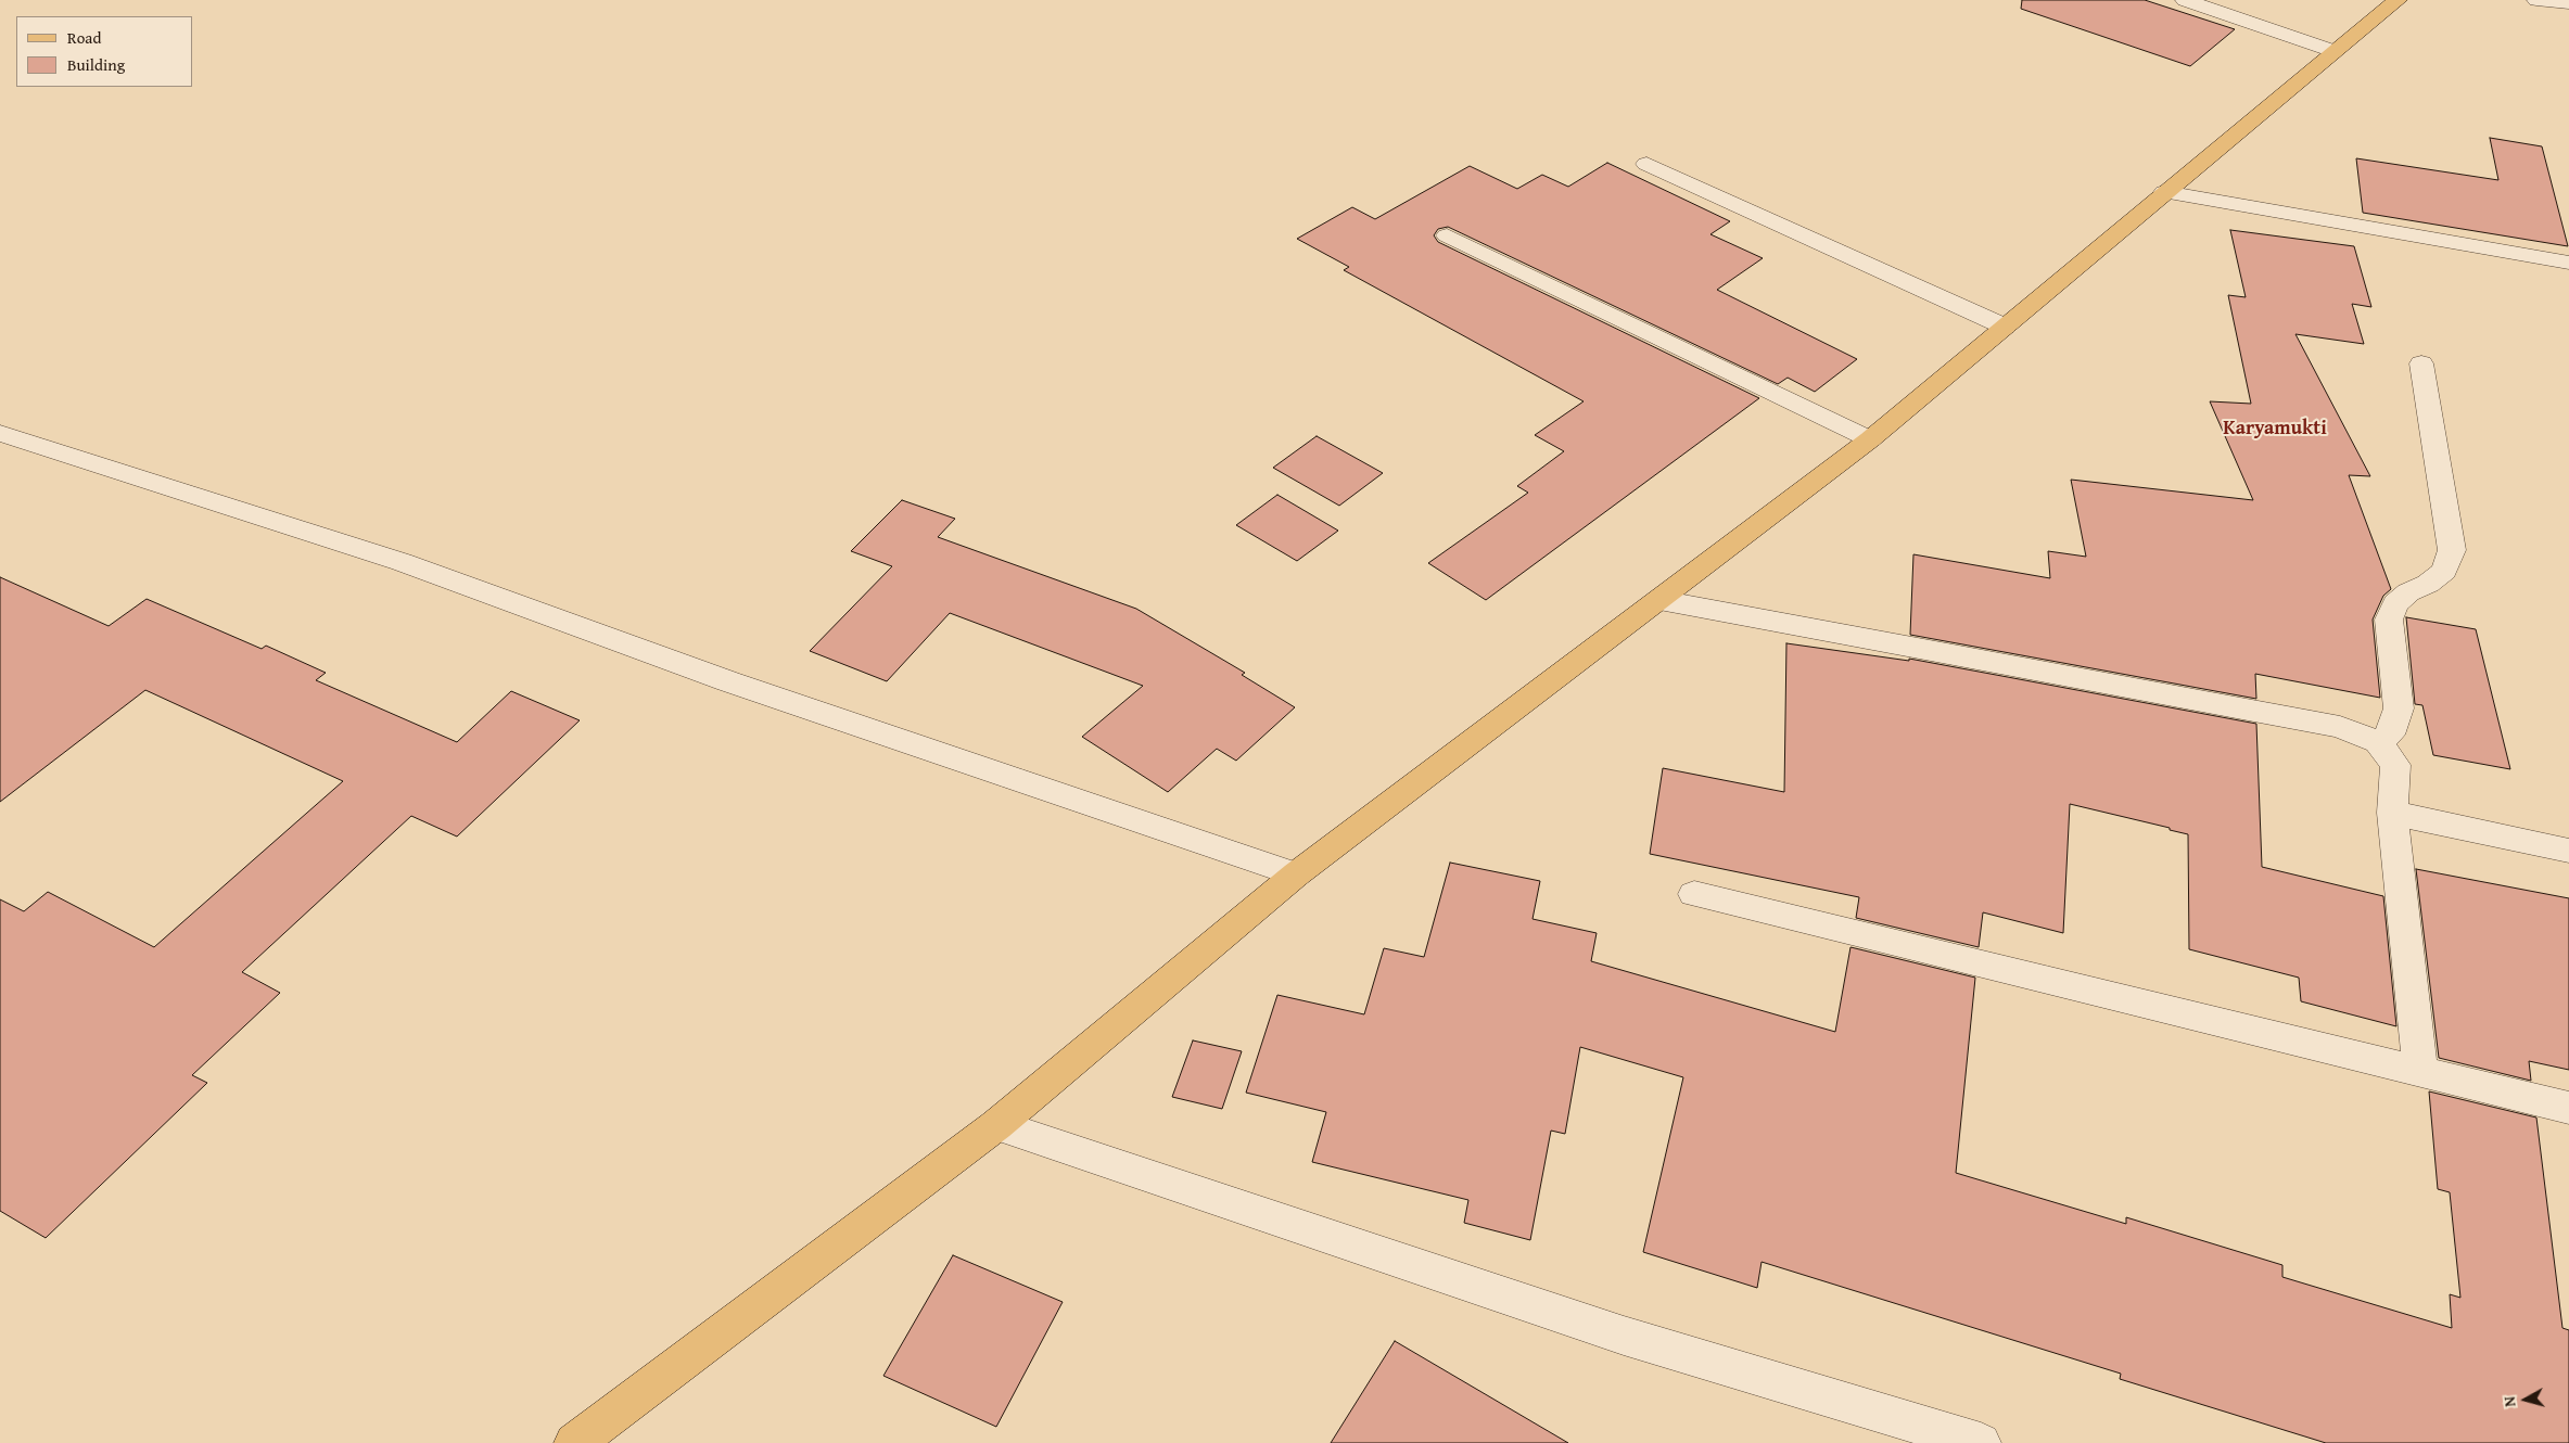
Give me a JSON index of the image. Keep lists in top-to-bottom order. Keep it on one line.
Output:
{"districts":["Karyamukti"],"legend":["Road","Building"],"north":"left"}
